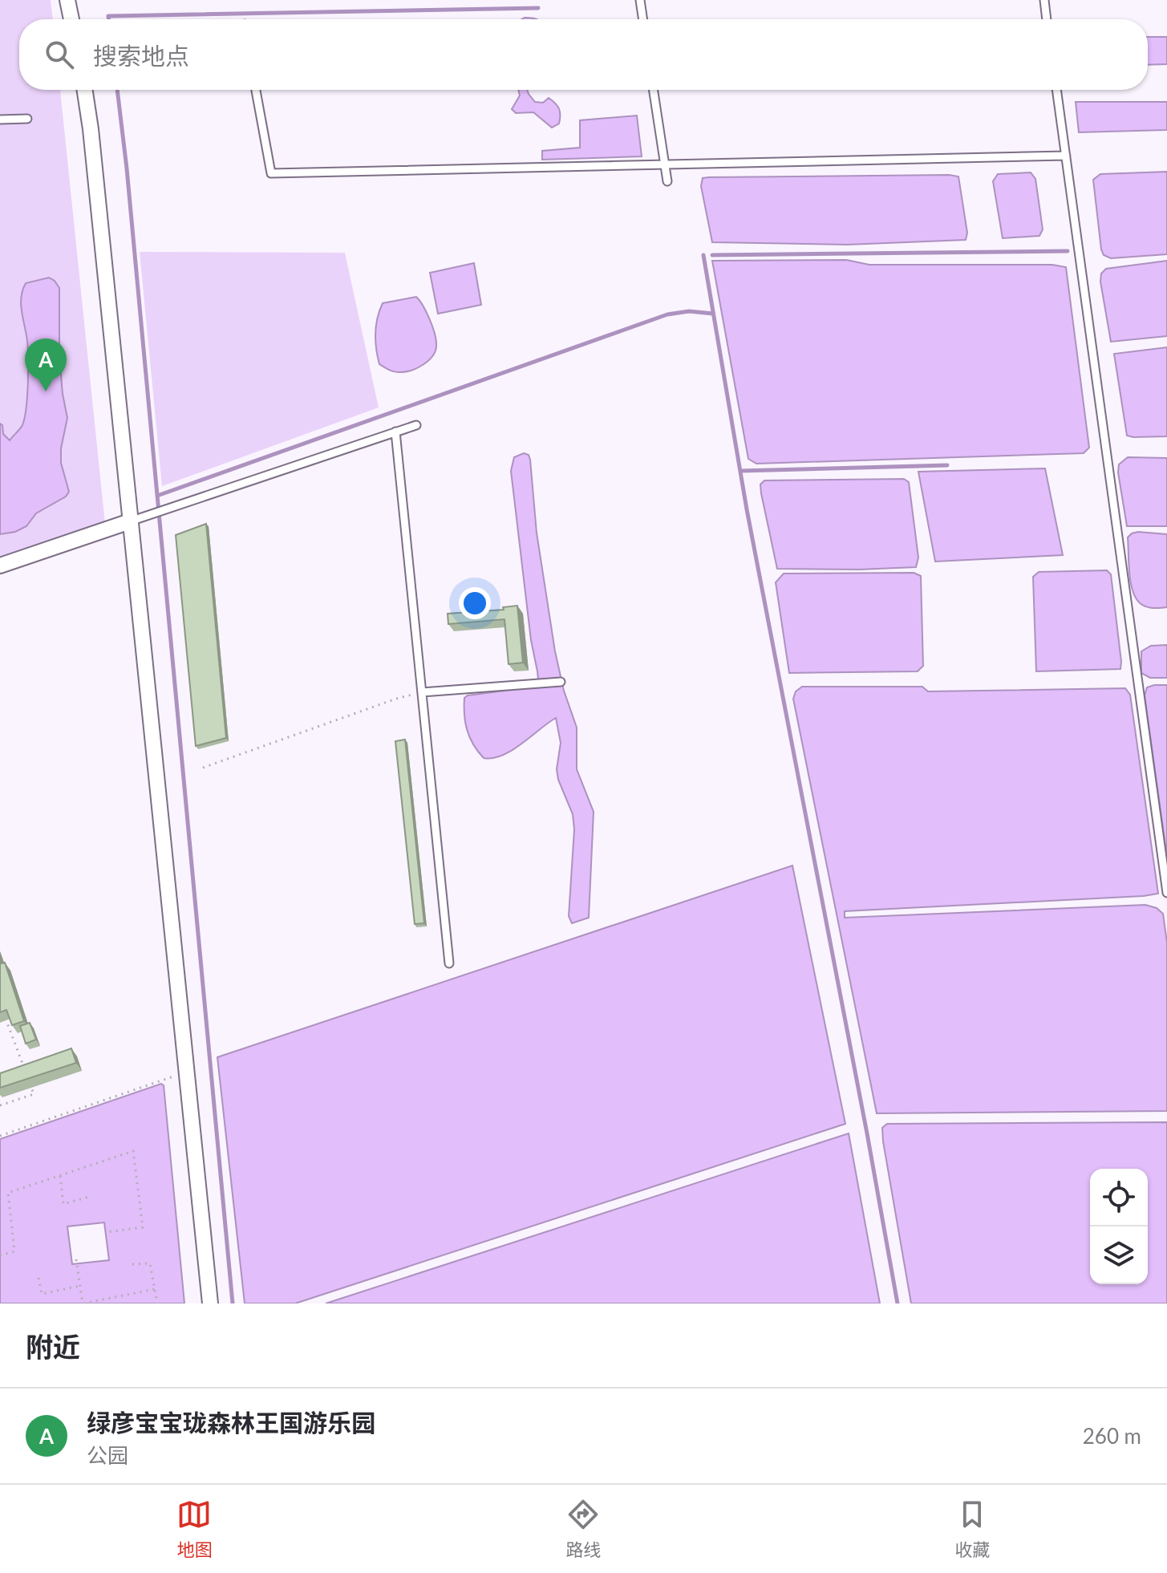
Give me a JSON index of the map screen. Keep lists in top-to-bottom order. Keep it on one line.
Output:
{"page":{"search":"搜索地点","pins":"A","heading":"附近","list":[{"mark":"A","name":"绿彦宝宝珑森林王国游乐园","note":"公园","value":"260 m"}],"nav":["地图","路线","收藏"]}}
